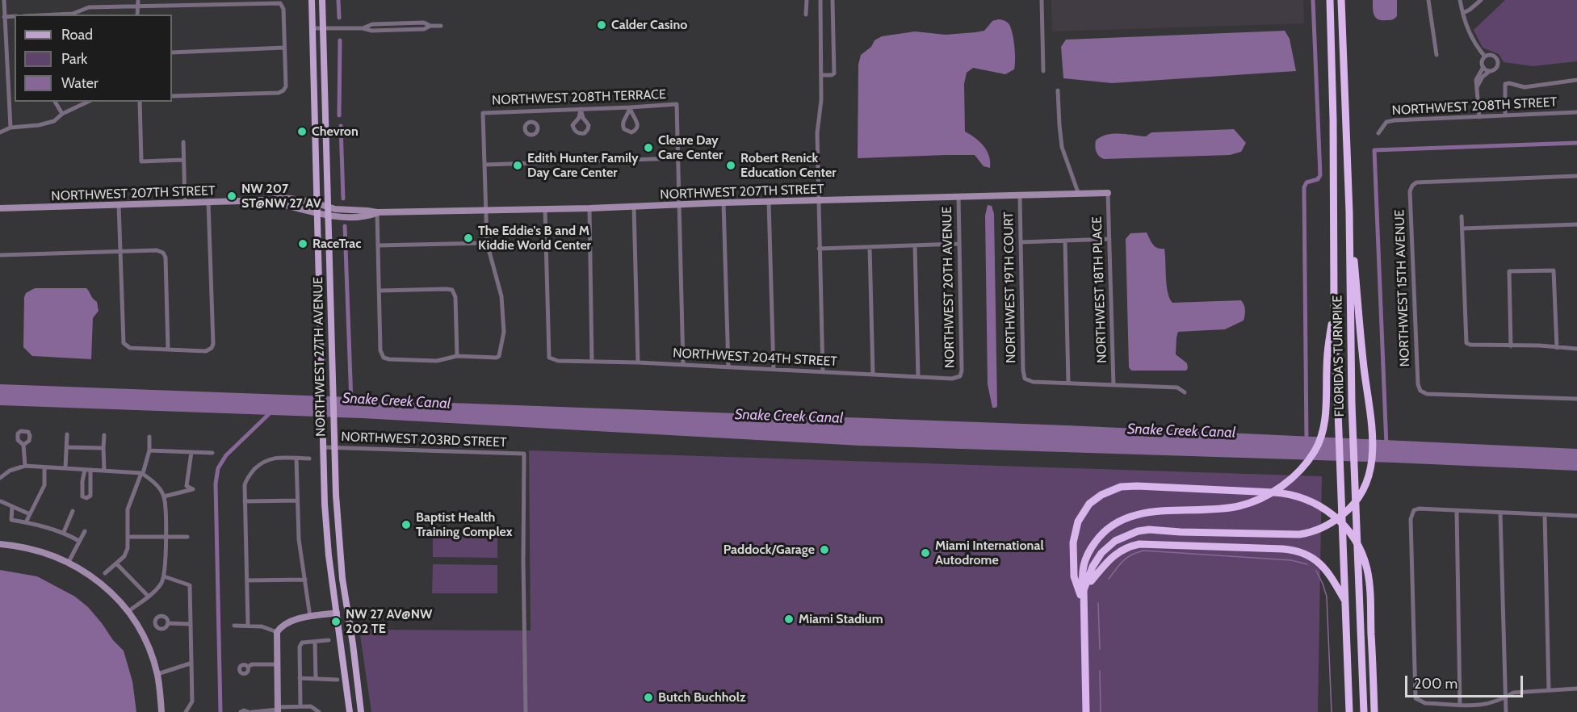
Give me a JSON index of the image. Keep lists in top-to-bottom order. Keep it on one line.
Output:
{"streets":{"highway":["FLORIDA'S TURNPIKE"],"main road":["NORTHWEST 27TH AVENUE"],"street":["NORTHWEST 208TH TERRACE","NORTHWEST 208TH STREET","NORTHWEST 207TH STREET","NORTHWEST 20TH AVENUE","NORTHWEST 19TH COURT","NORTHWEST 15TH AVENUE","NORTHWEST 18TH PLACE","NORTHWEST 204TH STREET","NORTHWEST 203RD STREET"]},"crossings":[["NORTHWEST 207TH STREET","NORTHWEST 20TH AVENUE"],["NORTHWEST 207TH STREET","NORTHWEST 19TH COURT"],["NORTHWEST 207TH STREET","NORTHWEST 18TH PLACE"],["NORTHWEST 207TH STREET","NORTHWEST 27TH AVENUE"],["NORTHWEST 207TH STREET","NORTHWEST 204TH STREET"],["NORTHWEST 20TH AVENUE","NORTHWEST 204TH STREET"],["NORTHWEST 27TH AVENUE","NORTHWEST 203RD STREET"]],"water":["Snake Creek Canal"],"places":["Calder Casino","Chevron","Cleare Day Care Center","Edith Hunter Family Day Care Center","Robert Renick Education Center","NW 207 ST@NW 27 AV","The Eddie's B and M Kiddie World Center","RaceTrac","Baptist Health Training Complex","Paddock/Garage","Miami International Autodrome","Miami Stadium","NW 27 AV@NW 202 TE","Butch Buchholz"],"legend":["Road","Park","Water"],"scale_bar":"200 m"}
